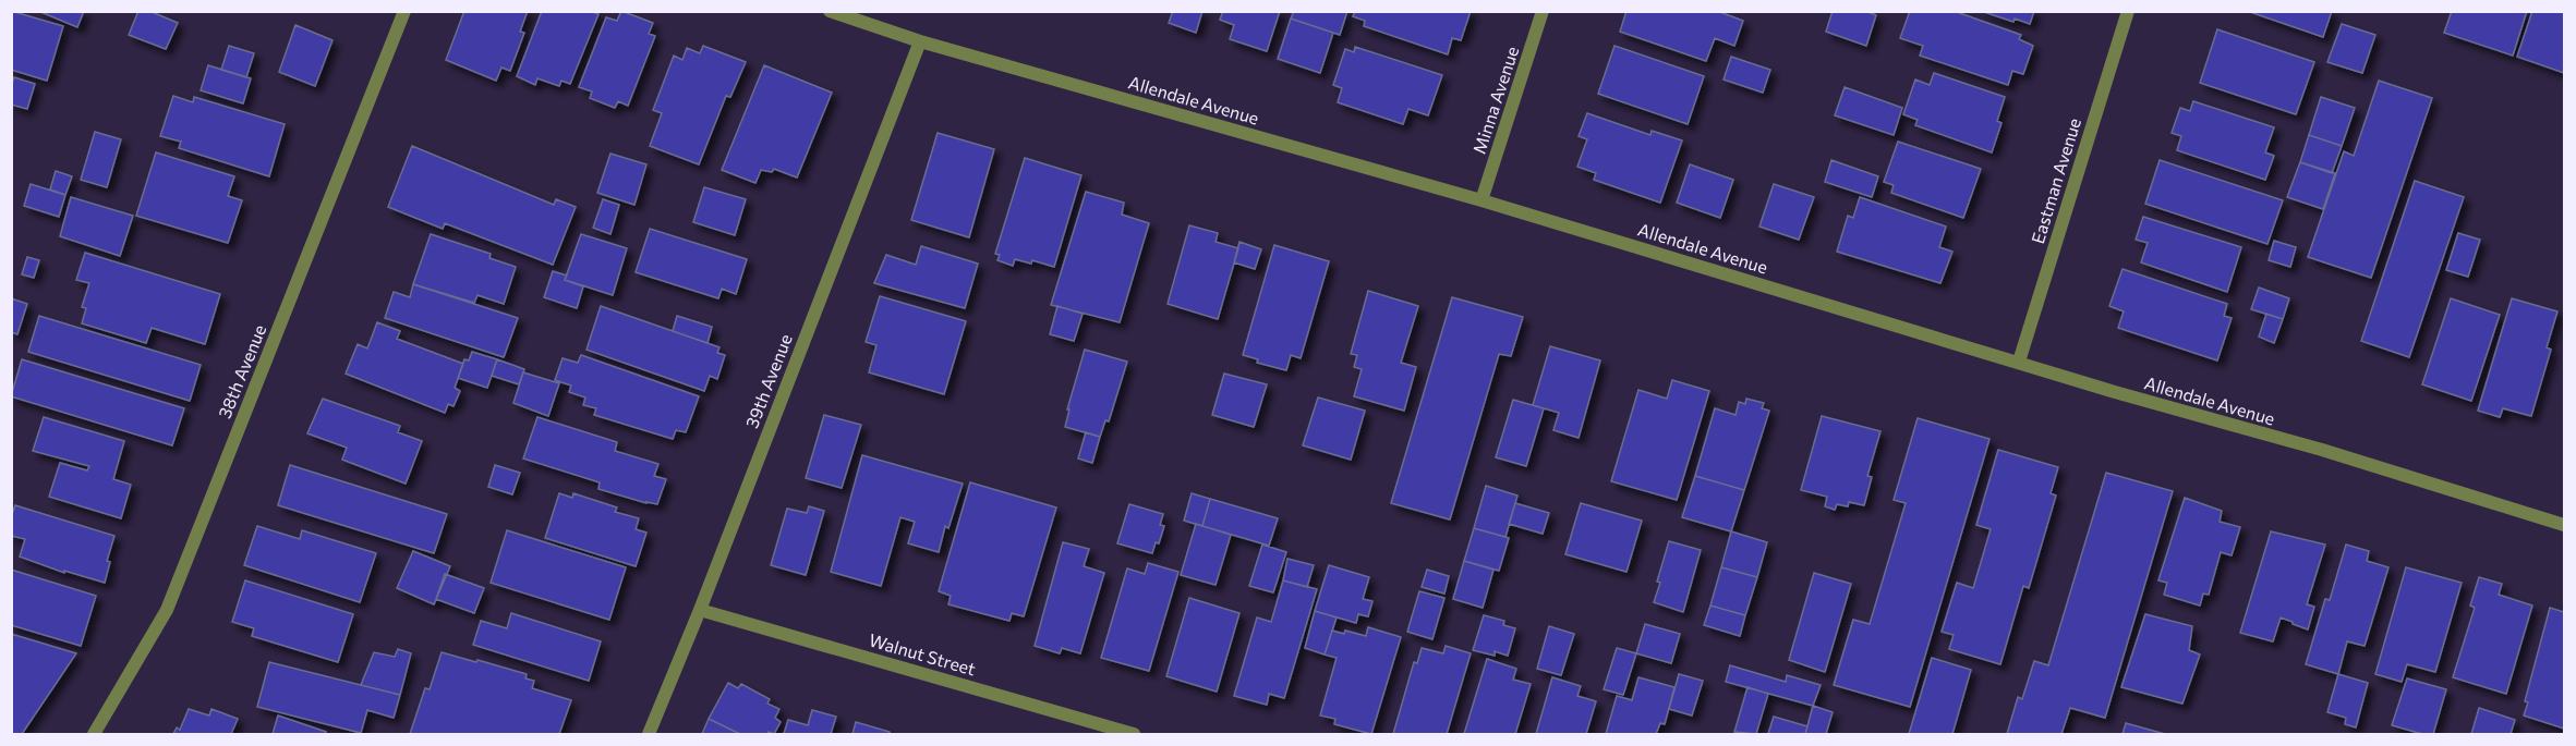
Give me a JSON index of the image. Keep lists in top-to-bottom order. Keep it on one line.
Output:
{"streets":{"street":["Allendale Avenue","Minna Avenue","Eastman Avenue","38th Avenue","39th Avenue","Walnut Street"]},"crossings":[["Allendale Avenue","Minna Avenue"],["Allendale Avenue","Eastman Avenue"],["Allendale Avenue","39th Avenue"],["39th Avenue","Walnut Street"]]}
